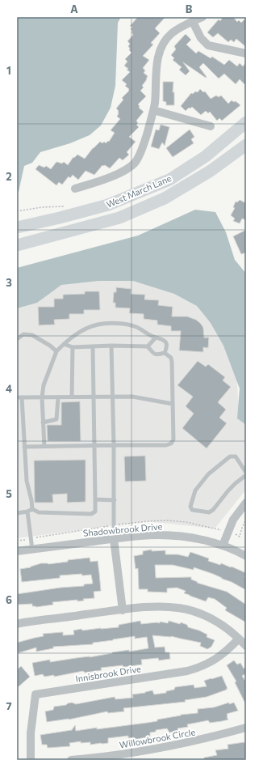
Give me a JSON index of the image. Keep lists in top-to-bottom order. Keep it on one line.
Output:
{"streets":{"main road":["West March Lane"],"street":["Shadowbrook Drive","Innisbrook Drive","Willowbrook Circle"]},"grid":{"columns":["A","B"],"rows":["1","2","3","4","5","6","7"]}}
